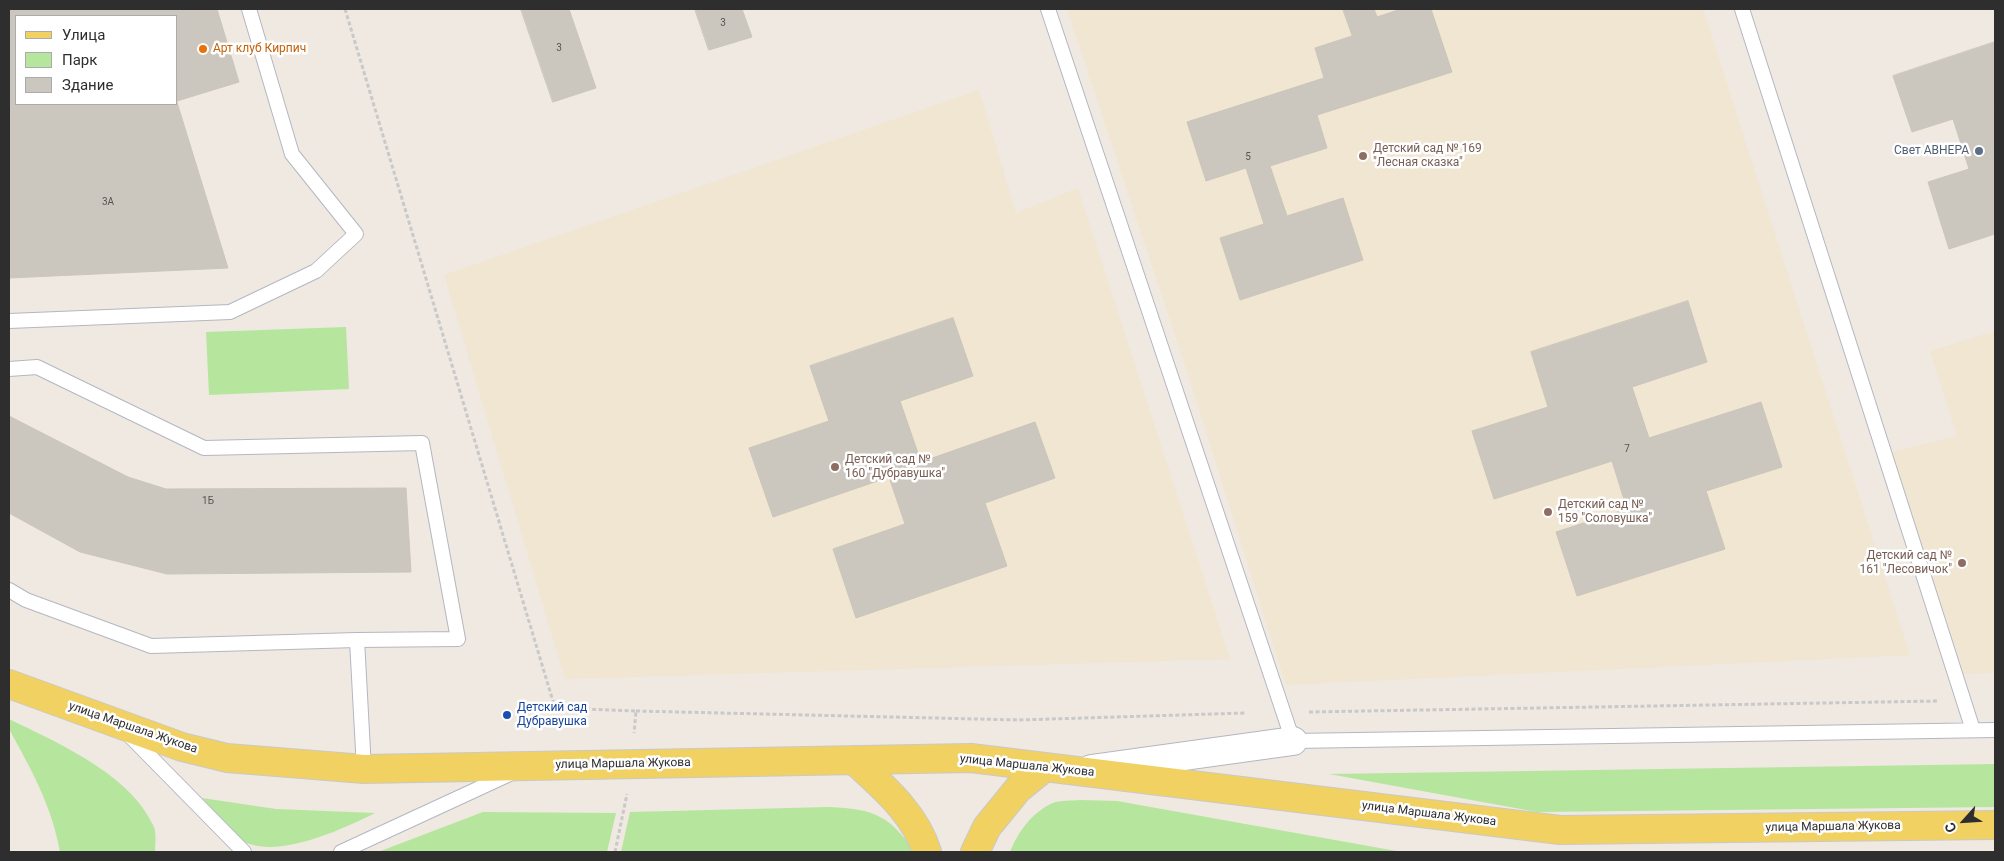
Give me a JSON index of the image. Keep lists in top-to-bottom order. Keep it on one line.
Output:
{"streets":{"main road":["улица Маршала Жукова"]},"places":["Арт клуб Кирпич","Свет АВНЕРА","Детский сад № 169 \"Лесная сказка\"","Детский сад № 160 \"Дубравушка\"","Детский сад № 159 \"Соловушка\"","Детский сад № 161 \"Лесовичок\"","Детский сад Дубравушка"],"house_numbers":["3","3","5","3А","7","1Б"],"legend":["Улица","Парк","Здание"],"north":"bottom left"}
